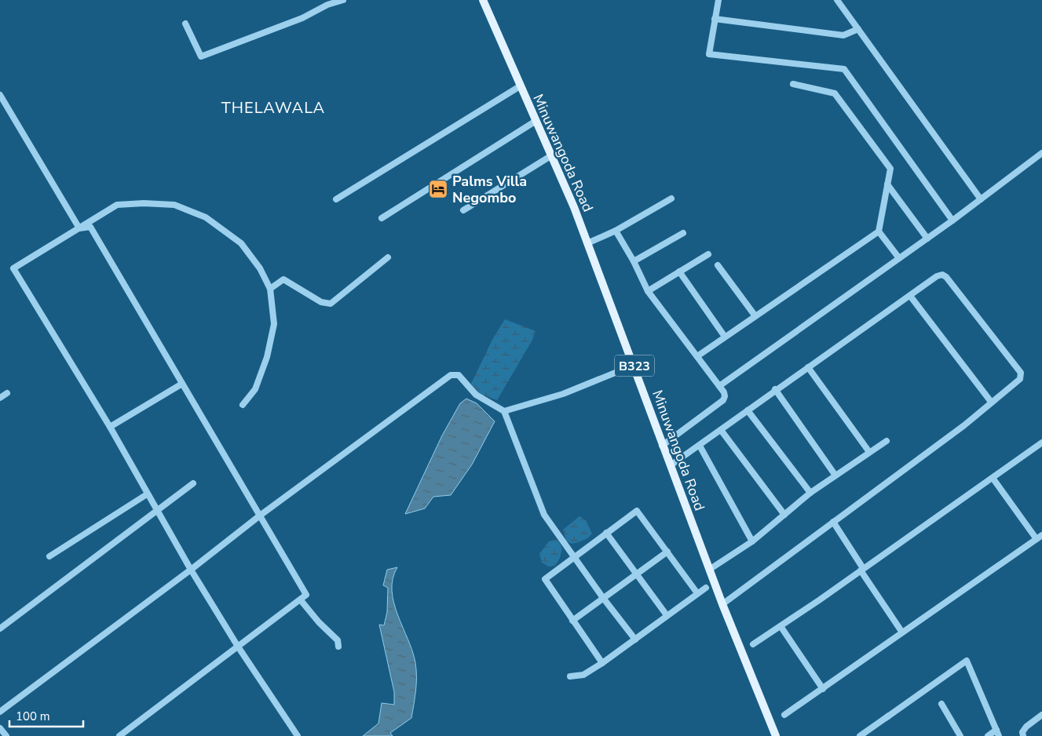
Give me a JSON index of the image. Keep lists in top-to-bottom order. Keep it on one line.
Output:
{"streets":{"main road":["Minuwangoda Road","B323"]},"districts":["THELAWALA"],"places":{"hotel":["Palms Villa Negombo"]},"scale_bar":"100 m"}
